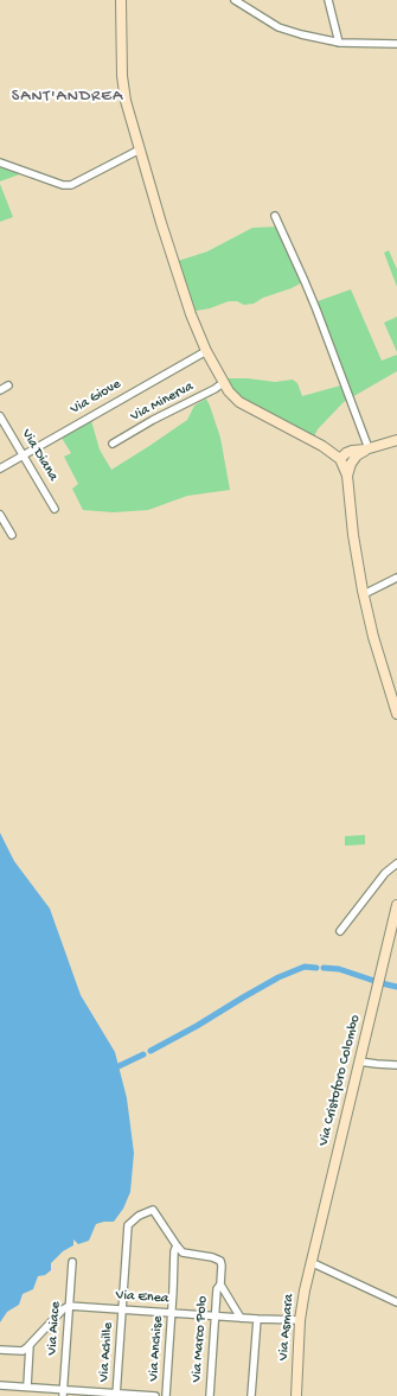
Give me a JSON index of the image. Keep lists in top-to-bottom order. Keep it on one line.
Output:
{"streets":{"main road":["Via Cristoforo Colombo","Via Asmara"],"street":["Via Giove","Via Minerva","Via Diana","Via Enea","Via Aiace","Via Marco Polo","Via Anchise","Via Achille"]},"crossings":[["Via Giove","Via Diana"],["Via Cristoforo Colombo","Via Asmara"],["Via Enea","Via Asmara"],["Via Enea","Via Aiace"],["Via Enea","Via Marco Polo"],["Via Enea","Via Anchise"],["Via Enea","Via Achille"],["Via Marco Polo","Via Anchise"],["Via Marco Polo","Via Achille"],["Via Anchise","Via Achille"]],"districts":["SANT'ANDREA"]}
